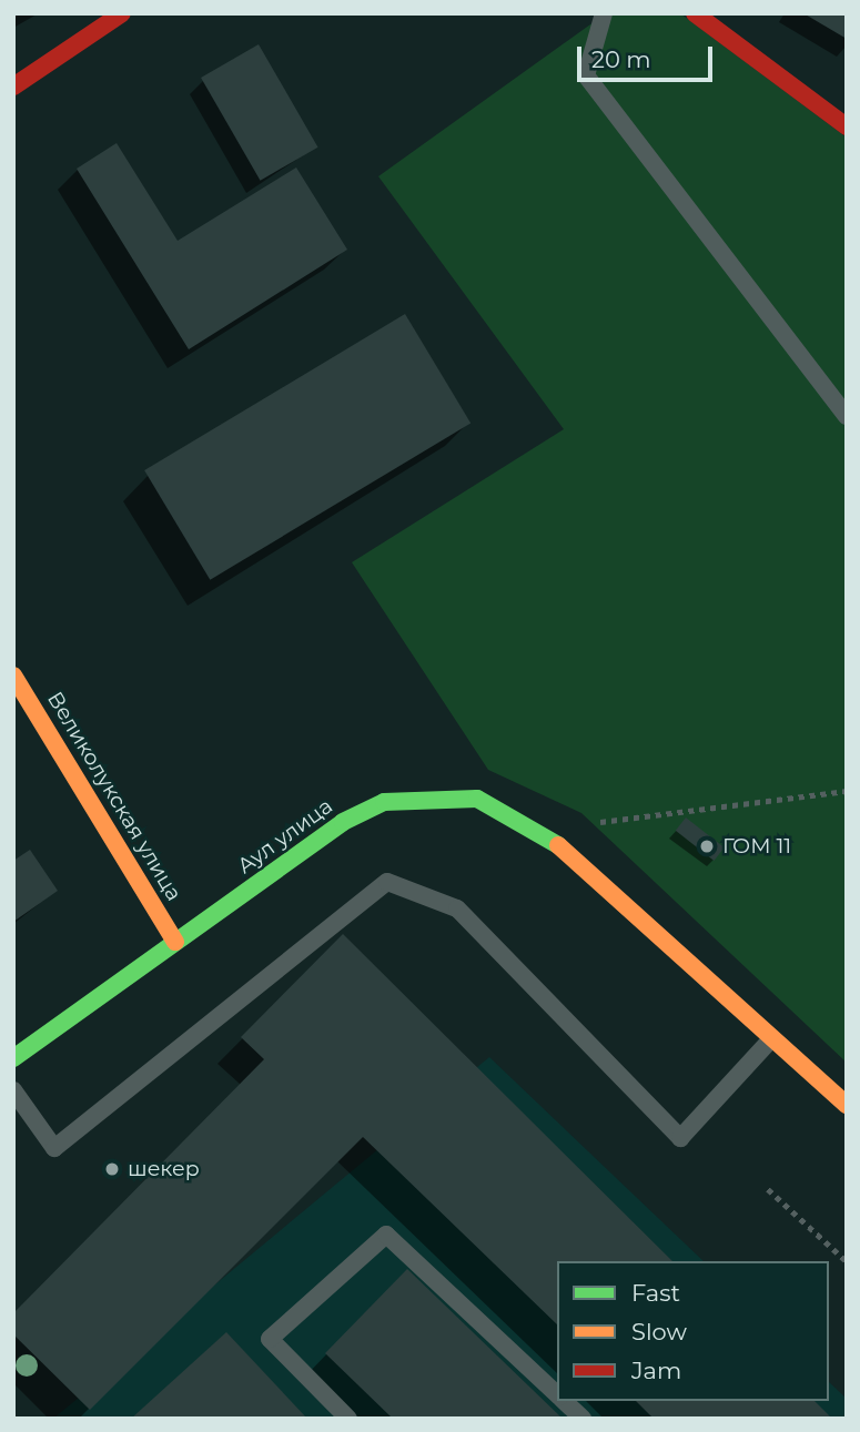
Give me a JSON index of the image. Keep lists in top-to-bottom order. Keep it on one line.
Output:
{"streets":{"main road":["Великолукская улица","Аул улица"]},"crossings":[["Великолукская улица","Аул улица"]],"places":["ГОМ 11","шекер"],"legend":["Fast","Slow","Jam"],"scale_bar":"20 m"}
